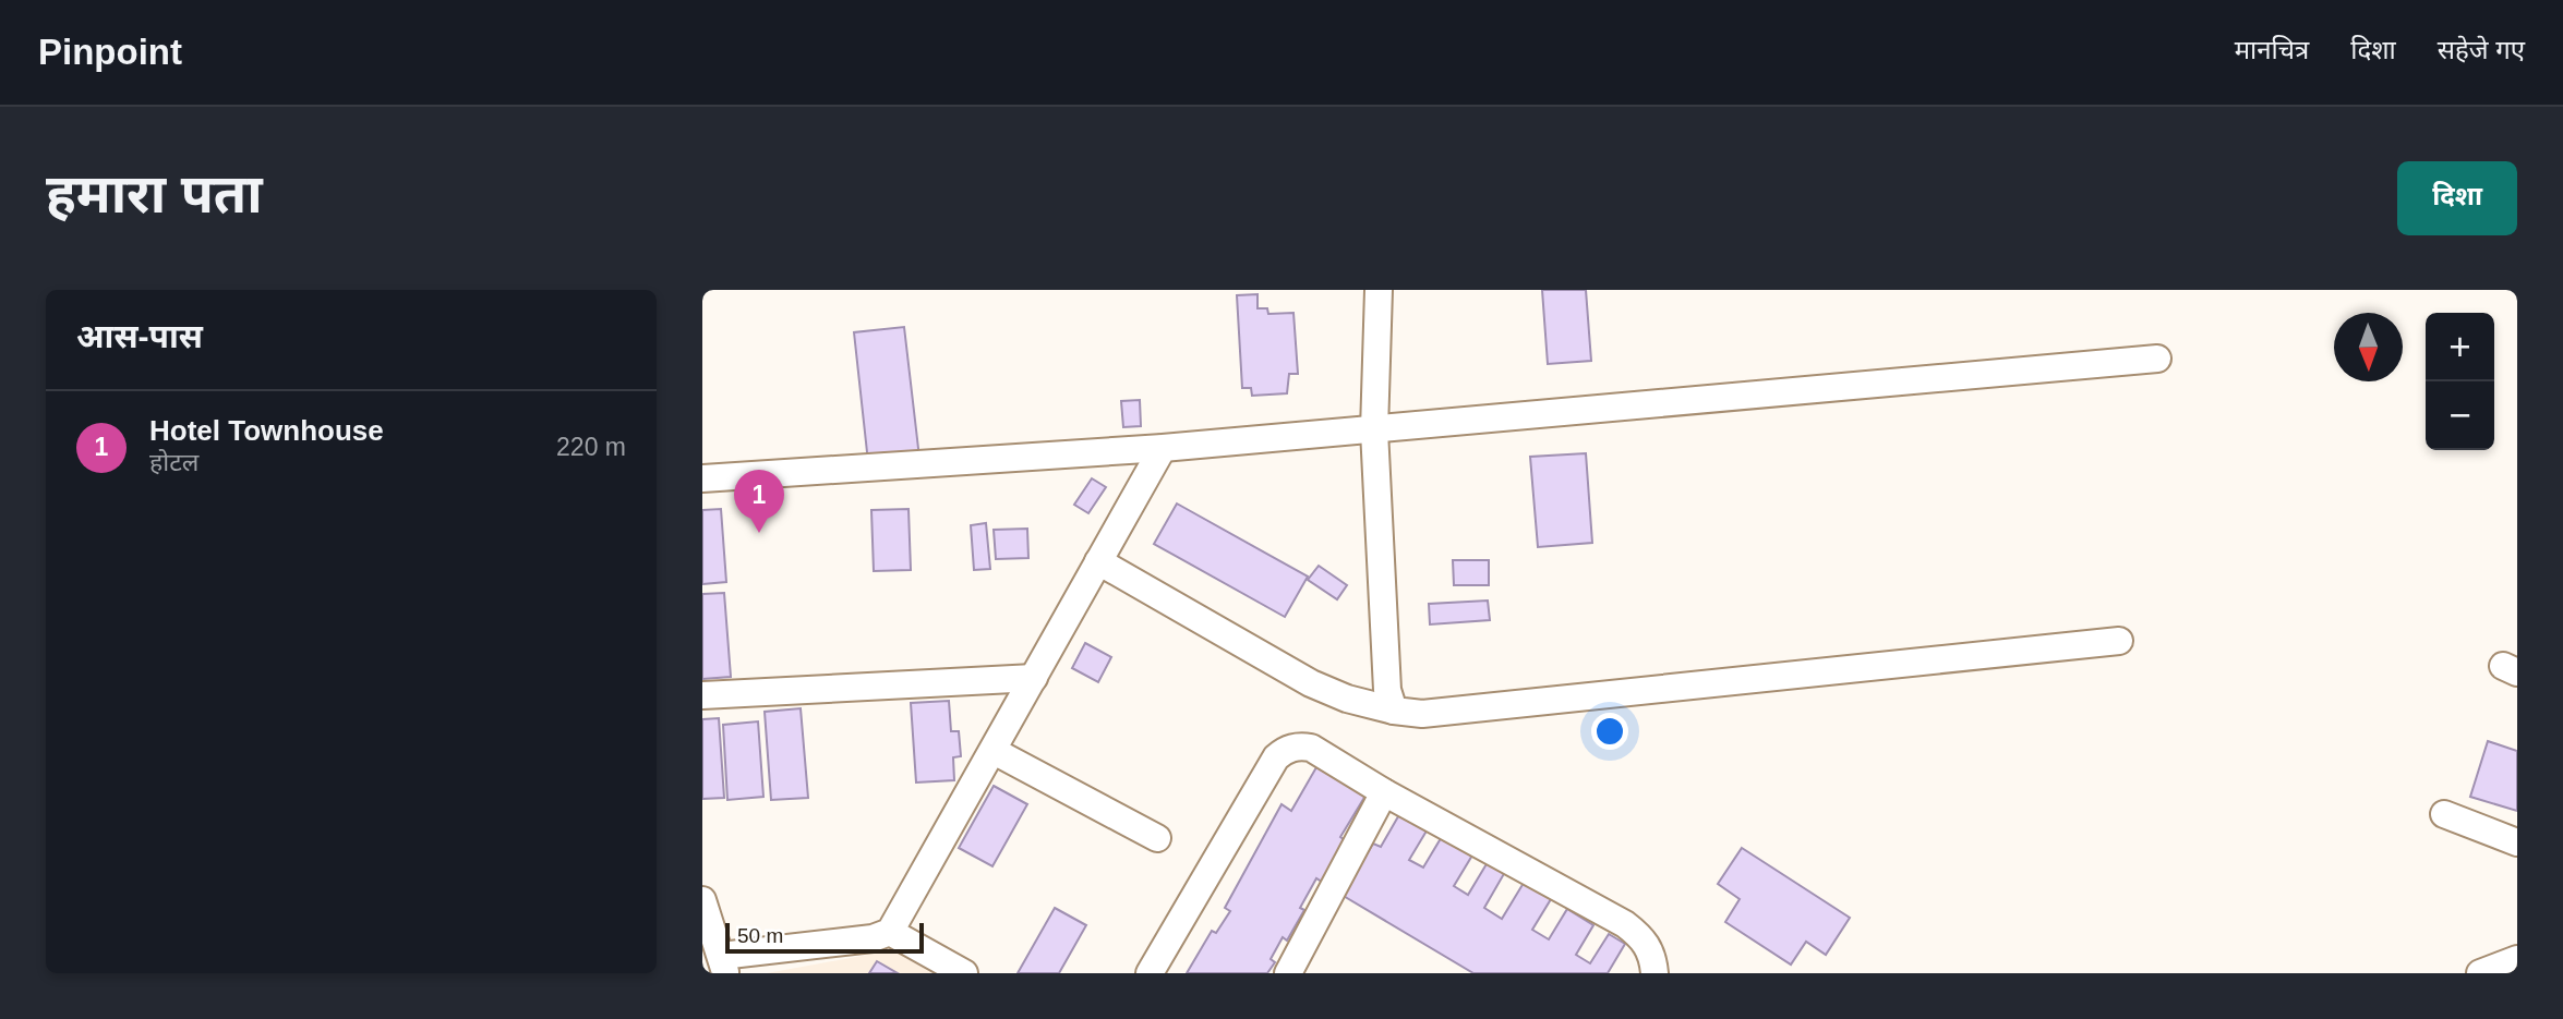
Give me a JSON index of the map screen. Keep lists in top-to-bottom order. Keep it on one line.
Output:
{"scale_bar":"50 m","north":"bottom","page":{"header":"Pinpoint","nav":["मानचित्र","दिशा","सहेजे गए"],"buttons":"दिशा","title":"हमारा पता","heading":"आस-पास","map_buttons":["+","−"],"list":[{"mark":"1","name":"Hotel Townhouse","note":"होटल","value":"220 m"}],"pins":"1","scale":"50 m"}}
